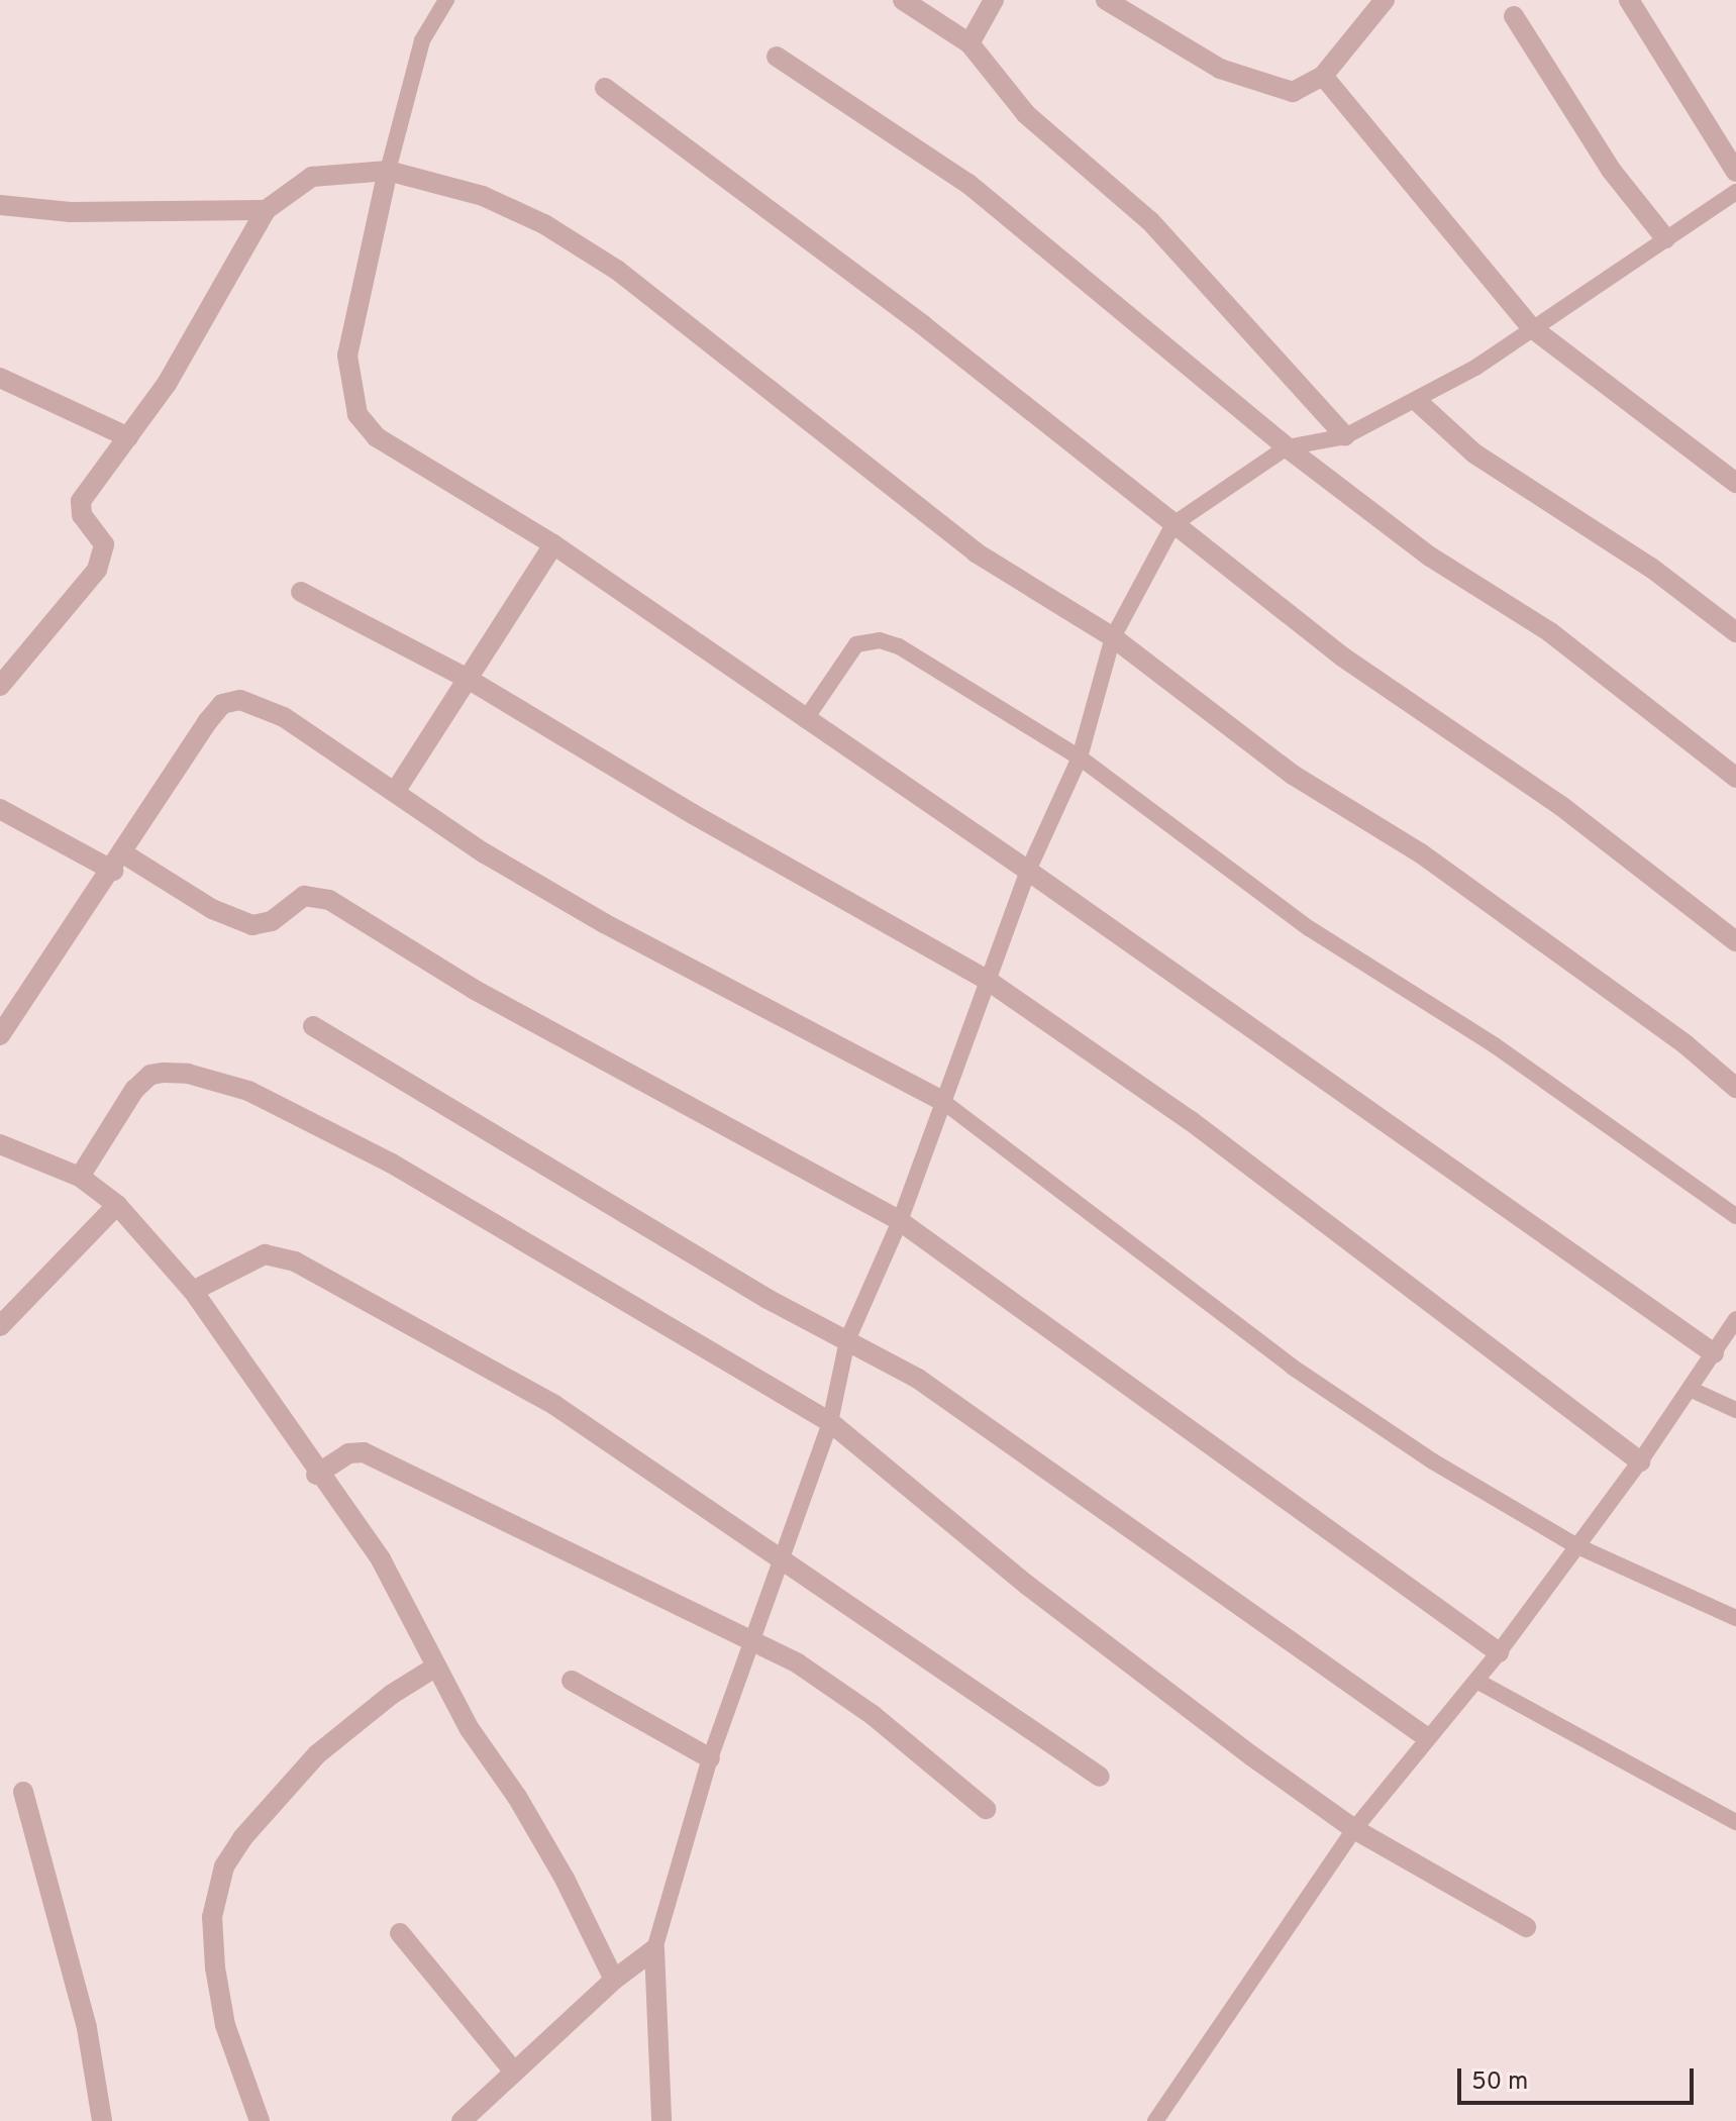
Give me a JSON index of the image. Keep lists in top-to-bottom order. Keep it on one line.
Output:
{"scale_bar":"50 m"}
